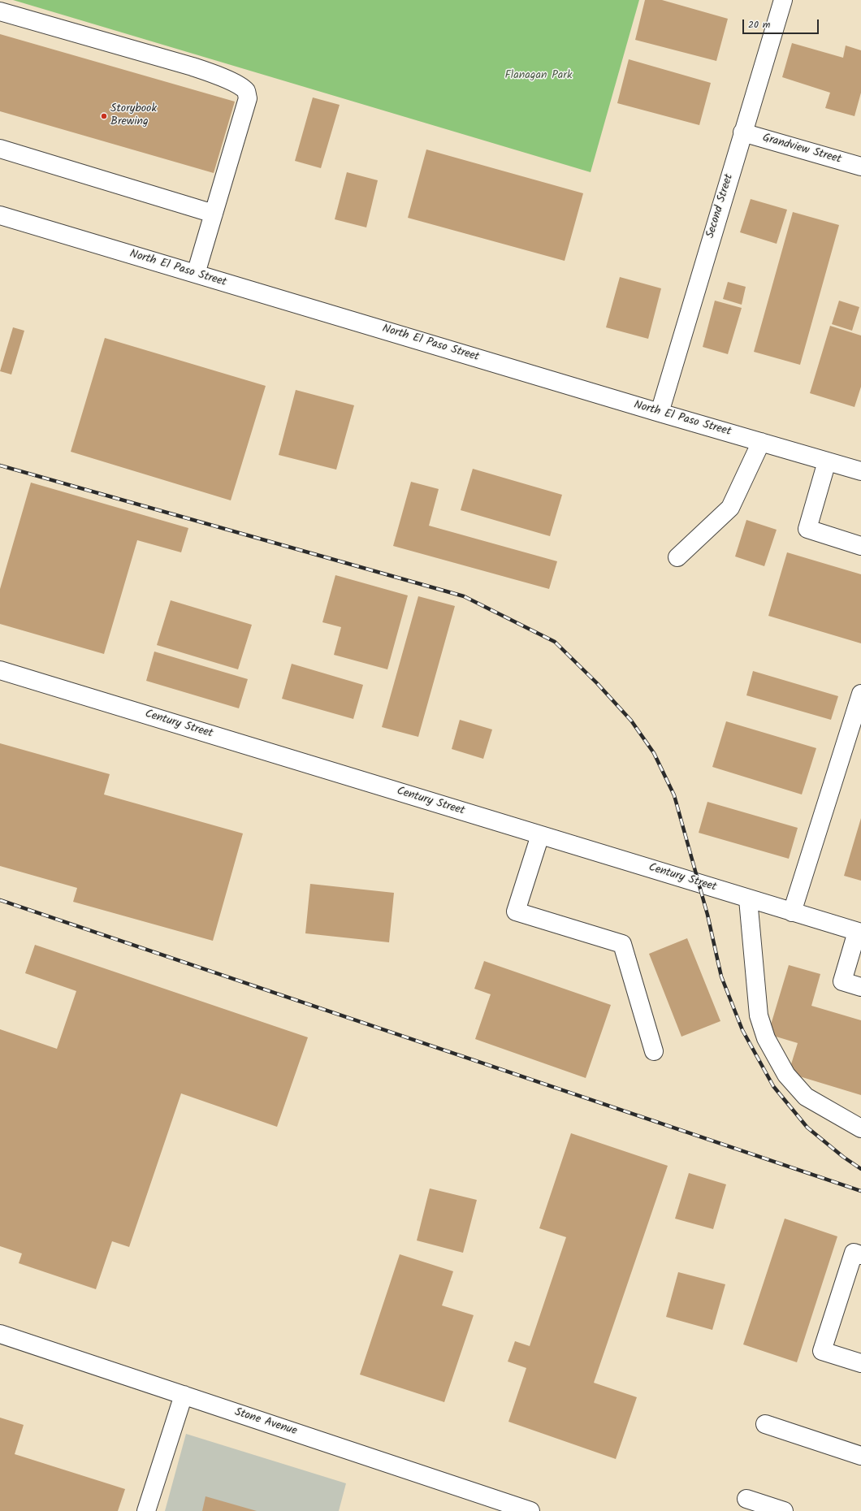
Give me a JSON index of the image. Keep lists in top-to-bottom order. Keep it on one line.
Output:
{"streets":{"street":["Grandview Street","Second Street","North El Paso Street","Century Street","Stone Avenue"]},"crossings":[["Grandview Street","Second Street"],["Second Street","North El Paso Street"]],"parks":["Flanagan Park"],"places":["Storybook Brewing"],"scale_bar":"20 m"}
